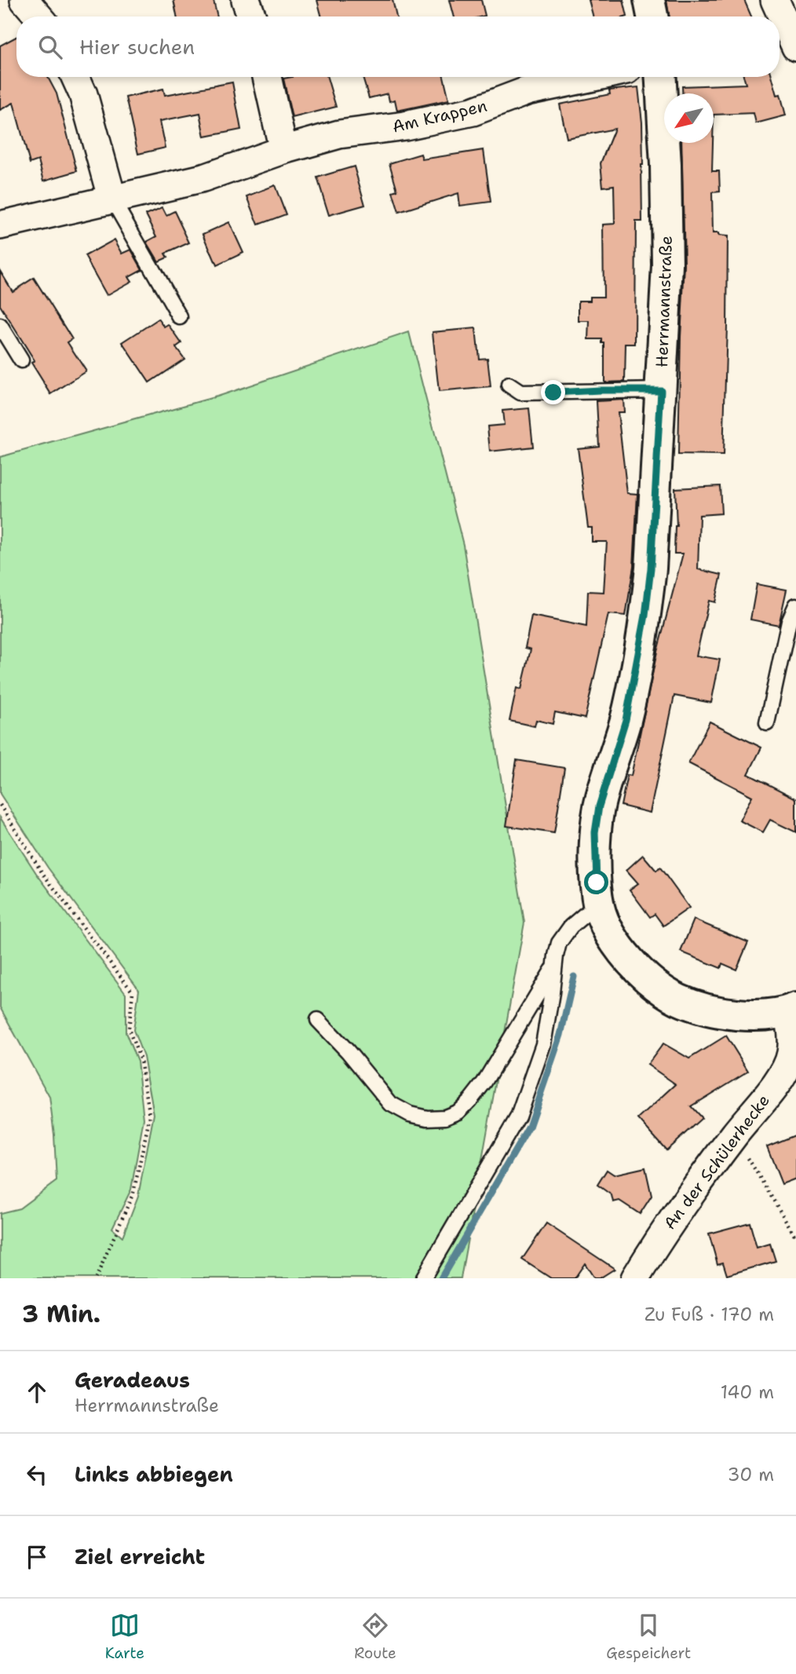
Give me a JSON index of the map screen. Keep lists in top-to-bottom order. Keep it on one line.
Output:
{"streets":{"street":["Am Krappen","Herrmannstraße","An der Schülerhecke"]},"crossings":[["Herrmannstraße","An der Schülerhecke"]],"north":"bottom left","page":{"search":"Hier suchen","heading":["3 Min.","Zu Fuß · 170 m"],"list":[["Geradeaus","Herrmannstraße","140 m"],["Links abbiegen","30 m"],"Ziel erreicht"],"nav":["Karte","Route","Gespeichert"]}}
